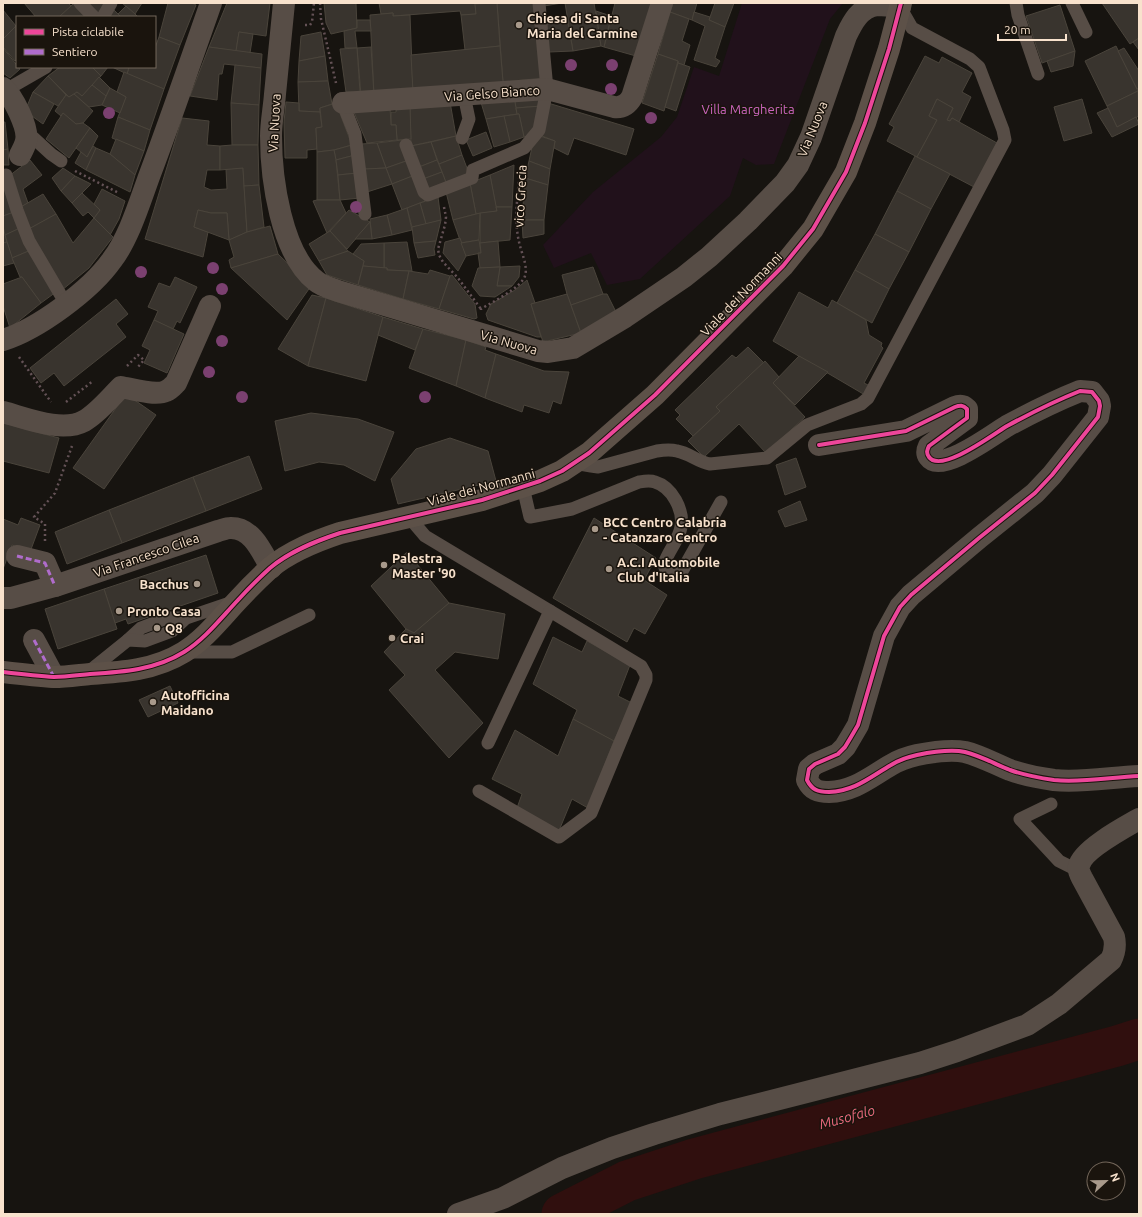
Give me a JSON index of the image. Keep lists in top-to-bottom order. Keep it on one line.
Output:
{"streets":{"street":["Via Gelso Bianco","Via Nuova","Viale dei Normanni","Via Francesco Cilea"],"lane":["vico Grecia"]},"crossings":[["Via Gelso Bianco","vico Grecia"],["Via Nuova","Viale dei Normanni"],["Viale dei Normanni","Via Francesco Cilea"]],"water":["Musofalo"],"parks":["Villa Margherita"],"places":["Chiesa di Santa Maria del Carmine","BCC Centro Calabria - Catanzaro Centro","Palestra Master '90","A.C.I Automobile Club d'Italia","Bacchus","Pronto Casa","Q8","Crai","Autofficina Maidano"],"legend":["Pista ciclabile","Sentiero"],"scale_bar":"20 m","north":"right"}
